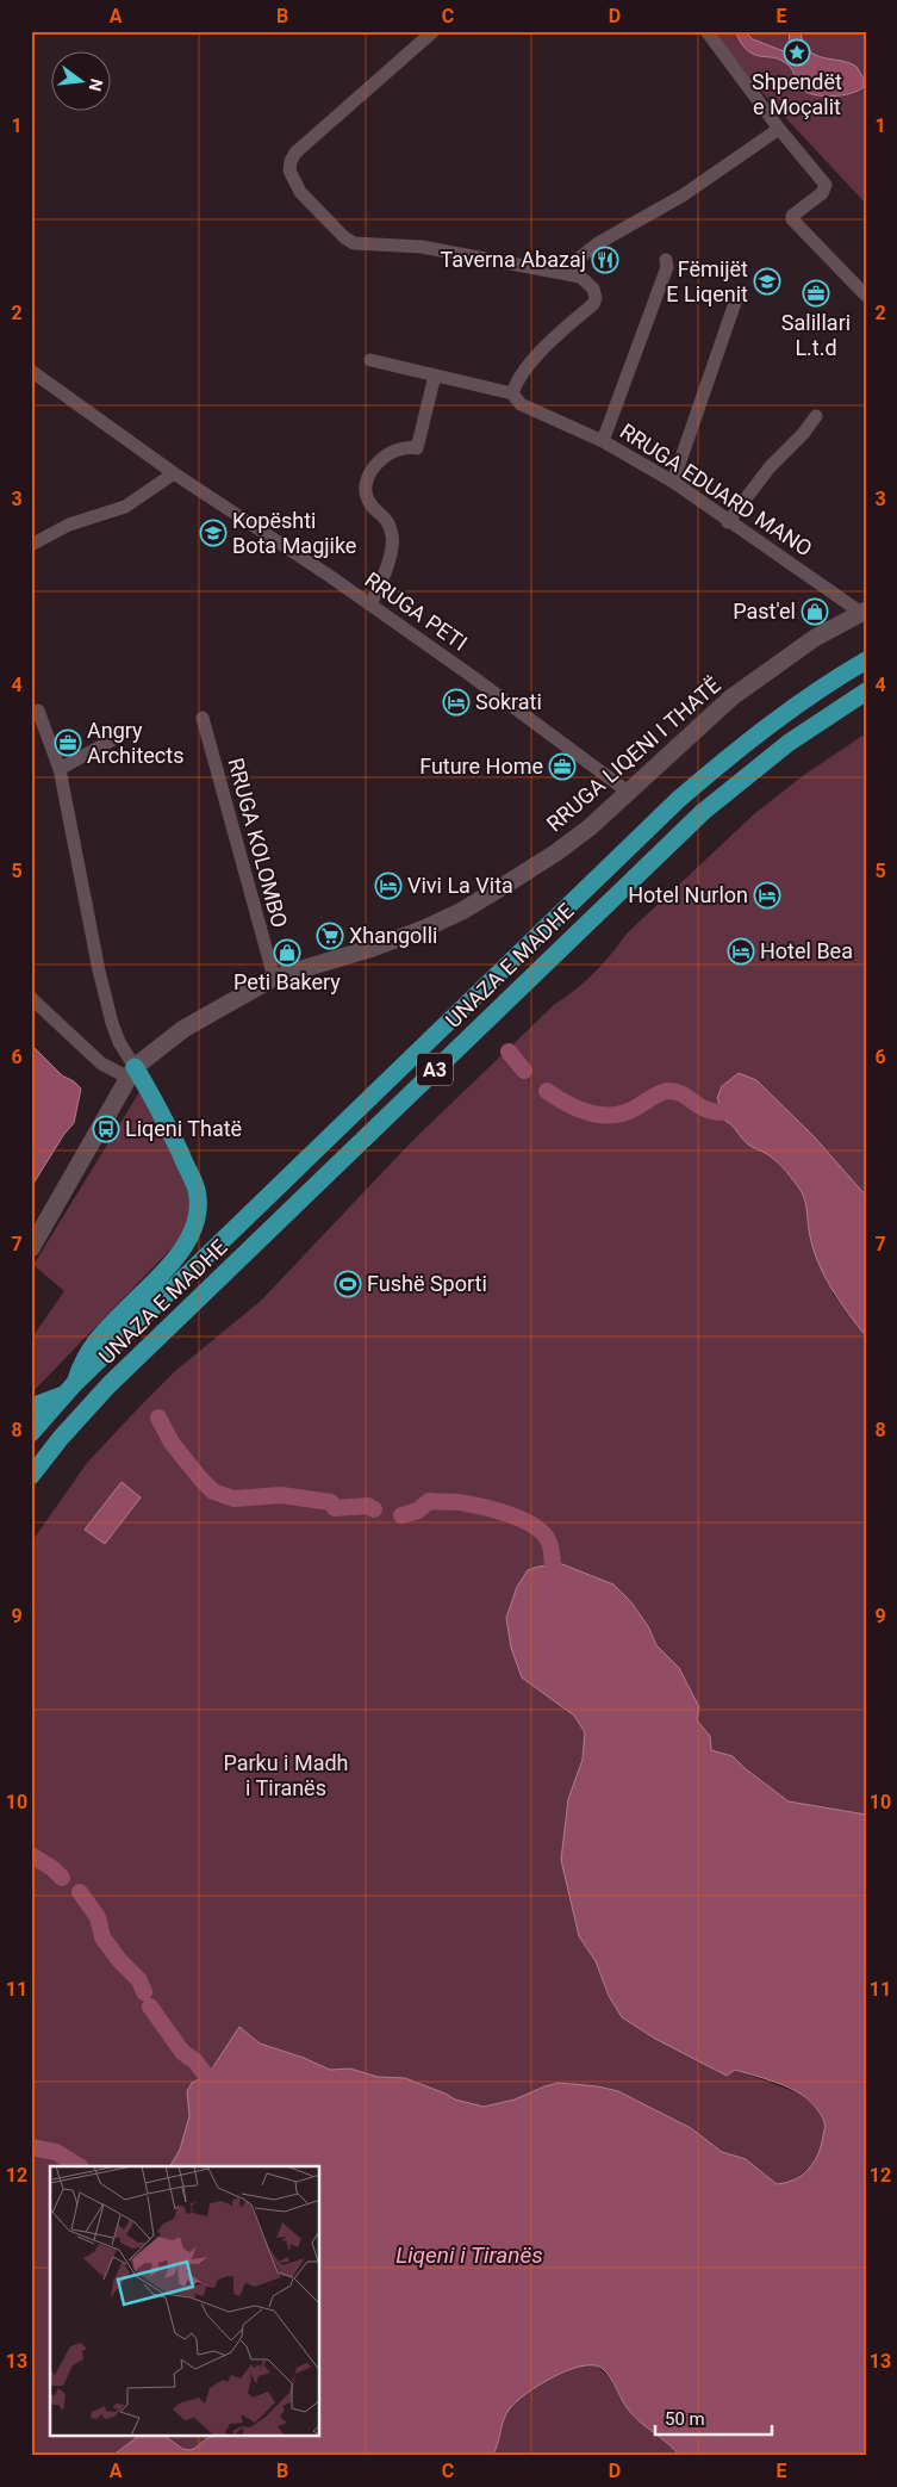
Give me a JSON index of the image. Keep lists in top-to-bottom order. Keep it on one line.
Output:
{"streets":{"highway":["UNAZA E MADHE","A3"],"street":["RRUGA EDUARD MANO","RRUGA PETI","RRUGA LIQENI I THATË","RRUGA KOLOMBO"]},"crossings":[["RRUGA EDUARD MANO","RRUGA LIQENI I THATË"],["RRUGA PETI","RRUGA LIQENI I THATË"],["RRUGA LIQENI I THATË","RRUGA KOLOMBO"]],"water":["Liqeni i Tiranës"],"parks":["Parku i Madh i Tiranës"],"places":{"place":["Shpendët e Moçalit"],"restaurant":["Taverna Abazaj"],"school or university":["Fëmijët E Liqenit","Kopështi Bota Magjike"],"office":["Salillari L.t.d","Angry Architects","Future Home"],"shop":["Past'el","Peti Bakery"],"hotel":["Sokrati","Vivi La Vita","Hotel Nurlon","Hotel Bea"],"supermarket":["Xhangolli"],"bus stop":["Liqeni Thatë"],"sports":["Fushë Sporti"]},"scale_bar":"50 m","north":"right","grid":{"columns":["A","B","C","D","E"],"rows":["1","2","3","4","5","6","7","8","9","10","11","12","13"]}}
